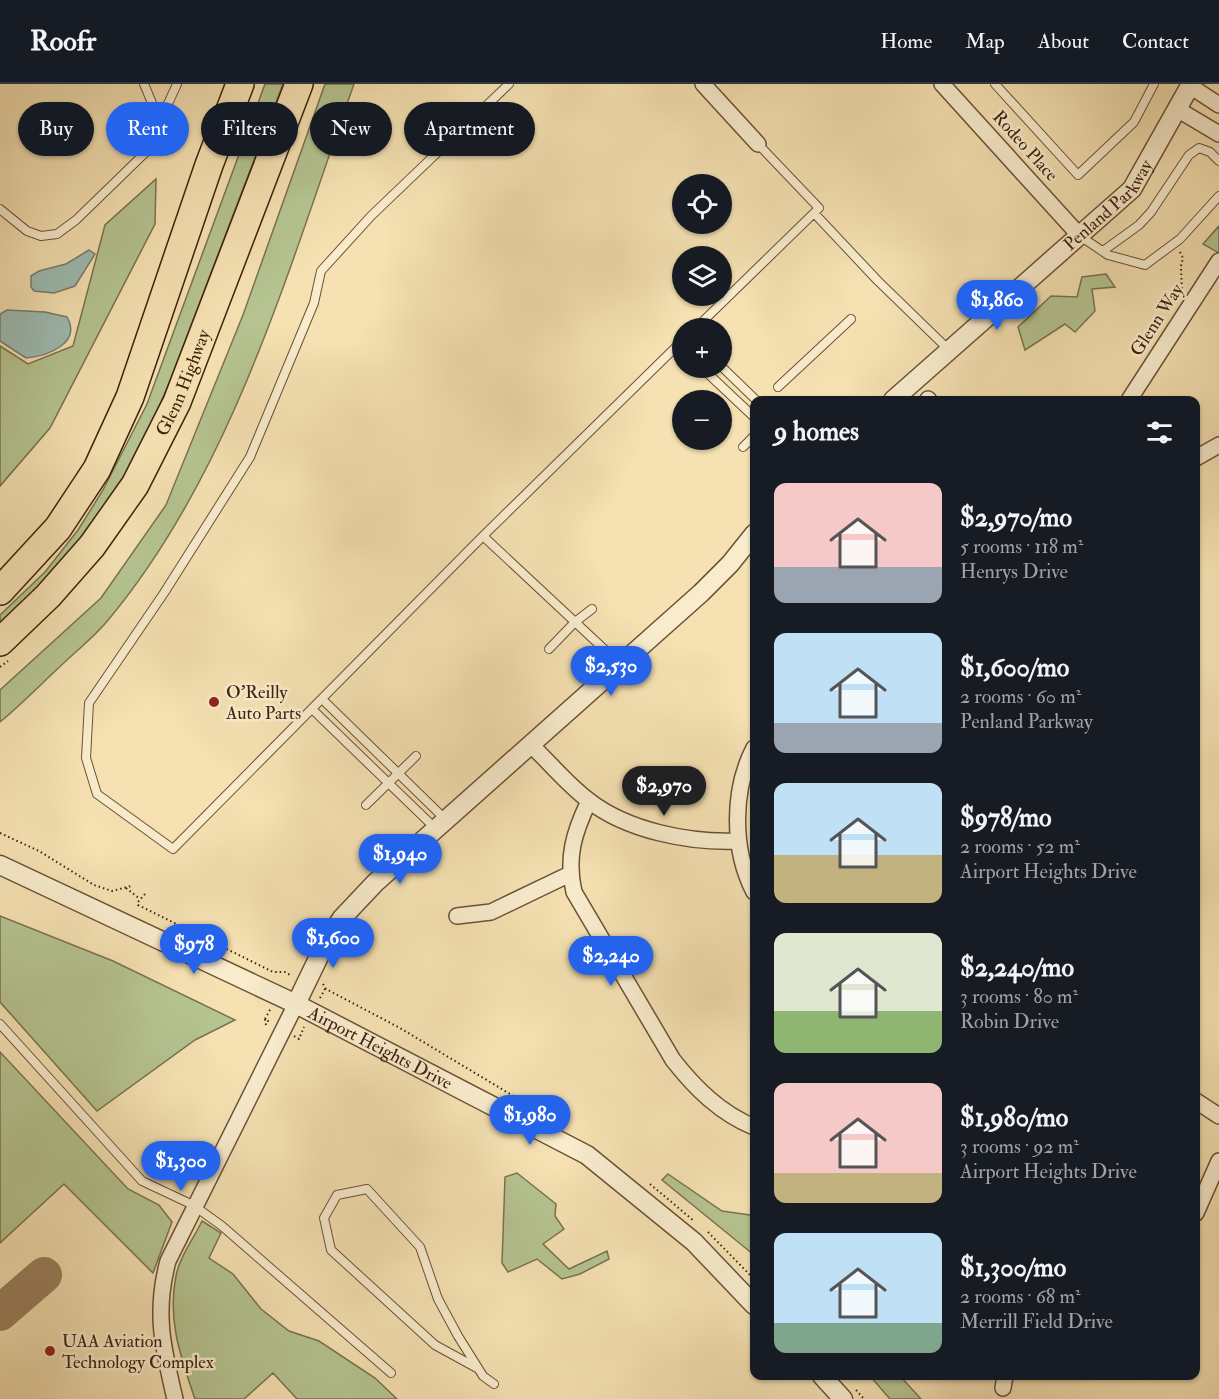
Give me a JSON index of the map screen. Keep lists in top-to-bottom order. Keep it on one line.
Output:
{"streets":{"highway":["Glenn Highway"],"street":["Rodeo Place","Penland Parkway","Glenn Way","Airport Heights Drive"]},"crossings":[["Rodeo Place","Penland Parkway"]],"places":["O'Reilly Auto Parts","UAA Aviation Technology Complex"],"page":{"header":"Roofr","nav":["Home","Map","About","Contact"],"chip":["Buy","Rent","Filters","New","Apartment"],"map_buttons":["+","−"],"price":["$1,860","$2,530","$2,970","$1,940","$1,600","$978","$2,240","$1,980","$1,300"],"heading":"9 homes","list":[{"name":"$2,970/mo","note":"5 rooms · 118 m² · Henrys Drive"},{"name":"$1,600/mo","note":"2 rooms · 60 m² · Penland Parkway"},{"name":"$978/mo","note":"2 rooms · 52 m² · Airport Heights Drive"},{"name":"$2,240/mo","note":"3 rooms · 80 m² · Robin Drive"},{"name":"$1,980/mo","note":"3 rooms · 92 m² · Airport Heights Drive"},{"name":"$1,300/mo","note":"2 rooms · 68 m² · Merrill Field Drive"}]}}
